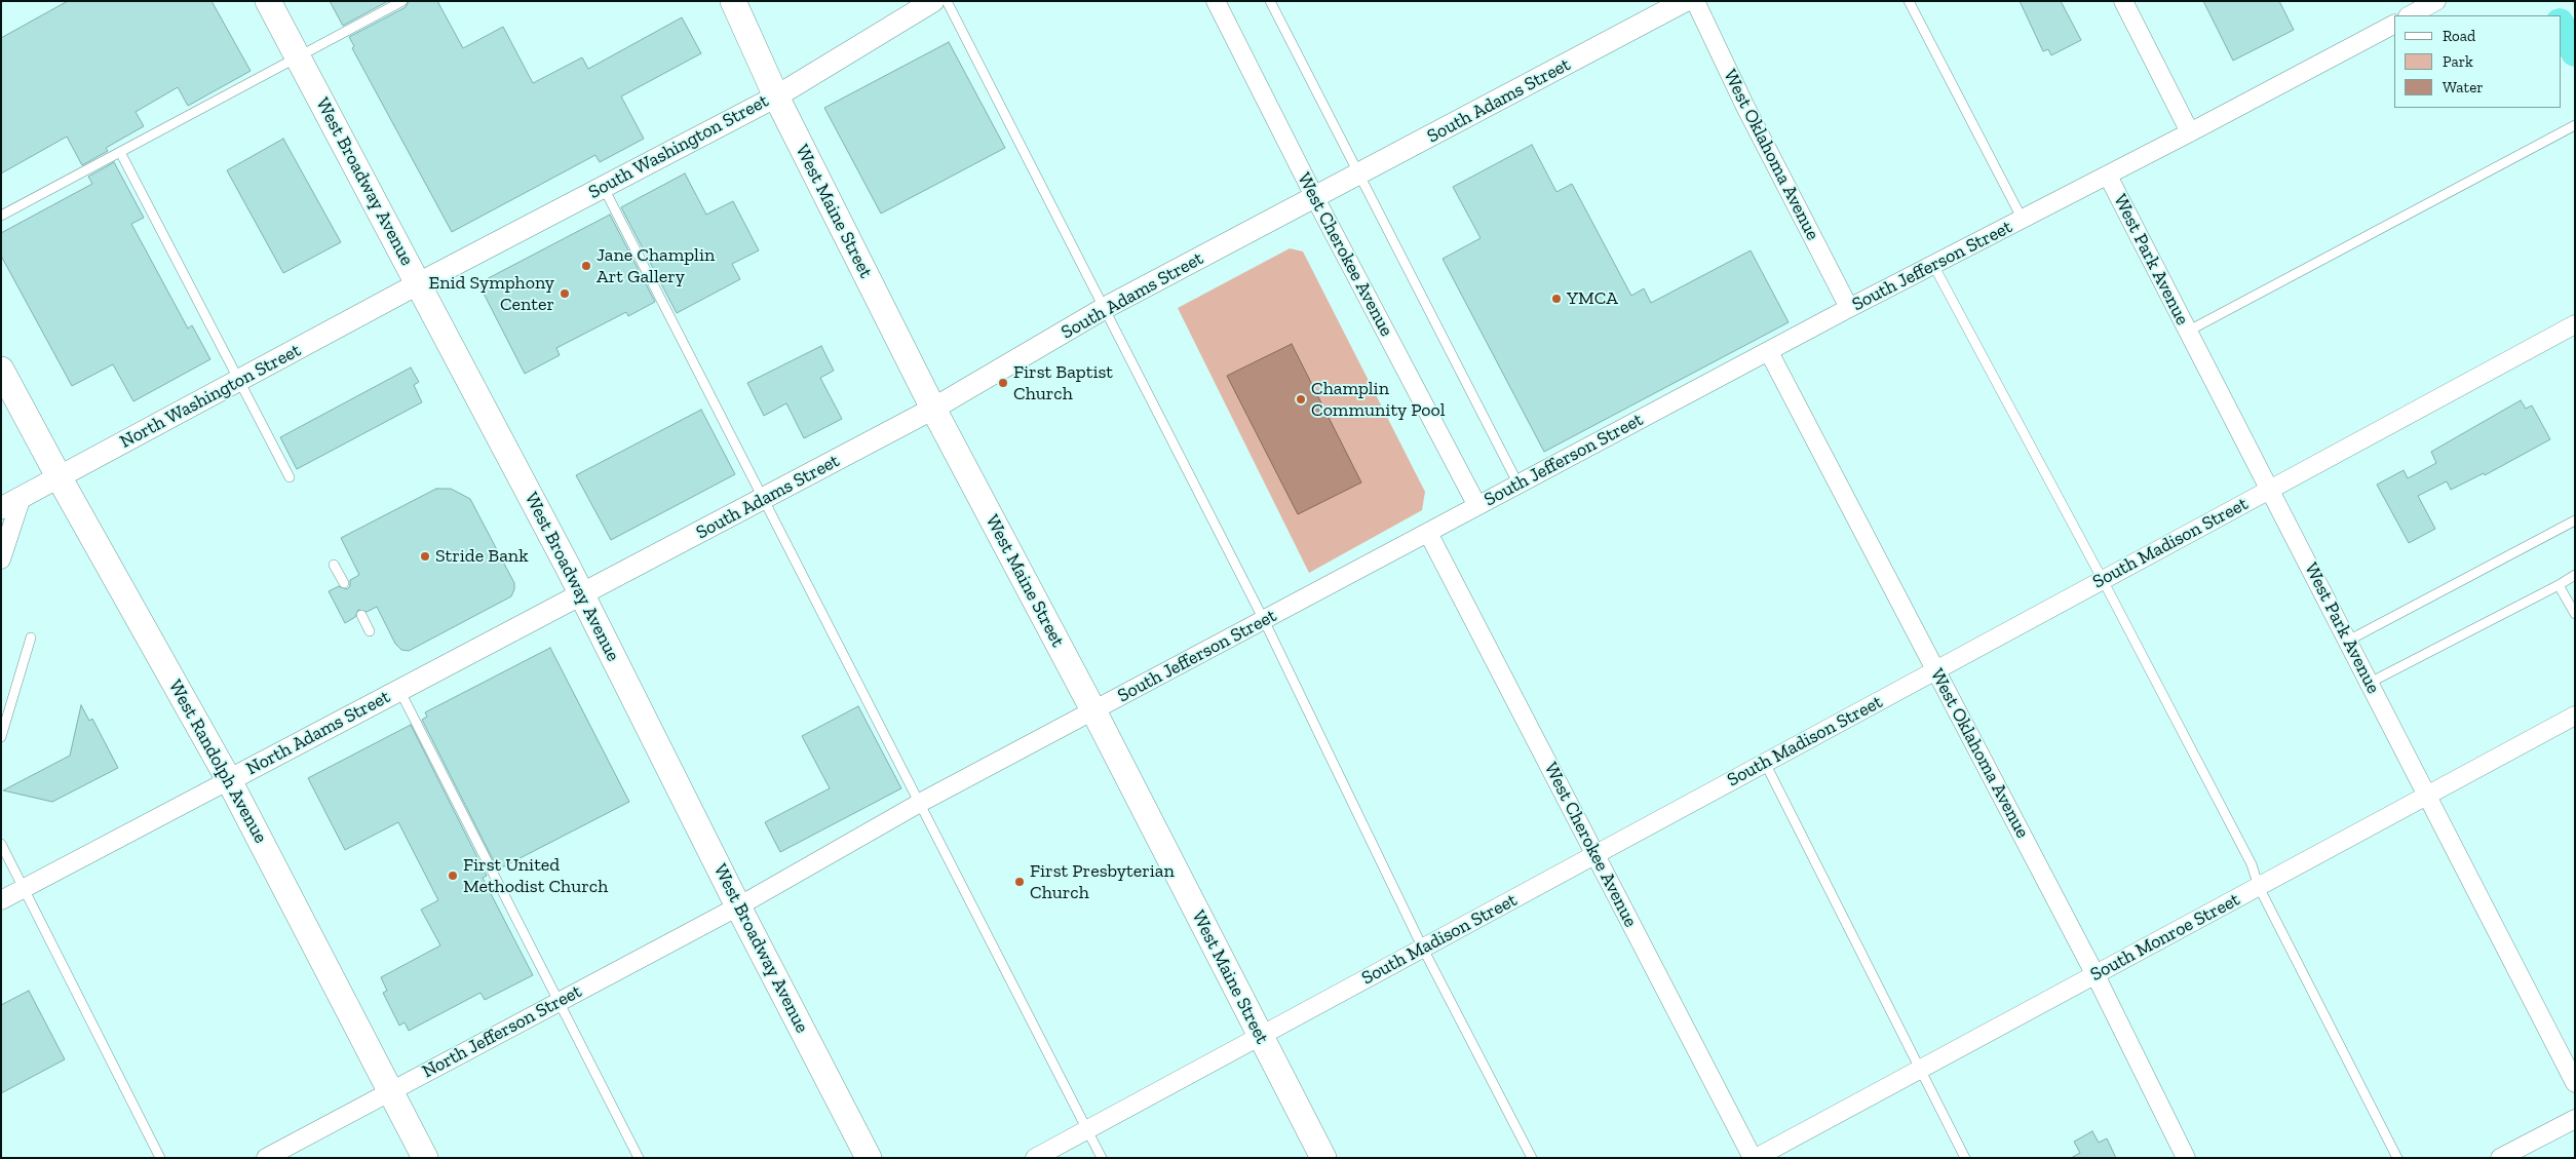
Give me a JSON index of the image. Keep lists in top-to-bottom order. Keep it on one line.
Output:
{"streets":{"main road":["West Broadway Avenue","West Maine Street","West Randolph Avenue"],"street":["South Adams Street","South Washington Street","West Oklahoma Avenue","West Cherokee Avenue","West Park Avenue","South Jefferson Street","North Washington Street","South Madison Street","North Adams Street","South Monroe Street","North Jefferson Street"]},"crossings":[["South Adams Street","West Broadway Avenue"],["South Adams Street","West Maine Street"],["South Adams Street","West Cherokee Avenue"],["South Adams Street","North Adams Street"],["South Washington Street","West Broadway Avenue"],["South Washington Street","West Maine Street"],["South Washington Street","North Washington Street"],["West Oklahoma Avenue","South Jefferson Street"],["West Oklahoma Avenue","South Madison Street"],["West Oklahoma Avenue","South Monroe Street"],["West Broadway Avenue","South Jefferson Street"],["West Broadway Avenue","North Washington Street"],["West Broadway Avenue","North Adams Street"],["West Broadway Avenue","North Jefferson Street"],["West Maine Street","South Jefferson Street"],["West Maine Street","South Madison Street"],["West Cherokee Avenue","South Jefferson Street"],["West Cherokee Avenue","South Madison Street"],["West Cherokee Avenue","South Monroe Street"],["West Park Avenue","South Jefferson Street"],["West Park Avenue","South Madison Street"],["West Park Avenue","South Monroe Street"],["South Jefferson Street","North Jefferson Street"],["North Washington Street","West Randolph Avenue"],["North Adams Street","West Randolph Avenue"],["West Randolph Avenue","North Jefferson Street"]],"places":["Jane Champlin Art Gallery","Enid Symphony Center","YMCA","First Baptist Church","Champlin Community Pool","Stride Bank","First United Methodist Church","First Presbyterian Church"],"legend":["Road","Park","Water"]}
